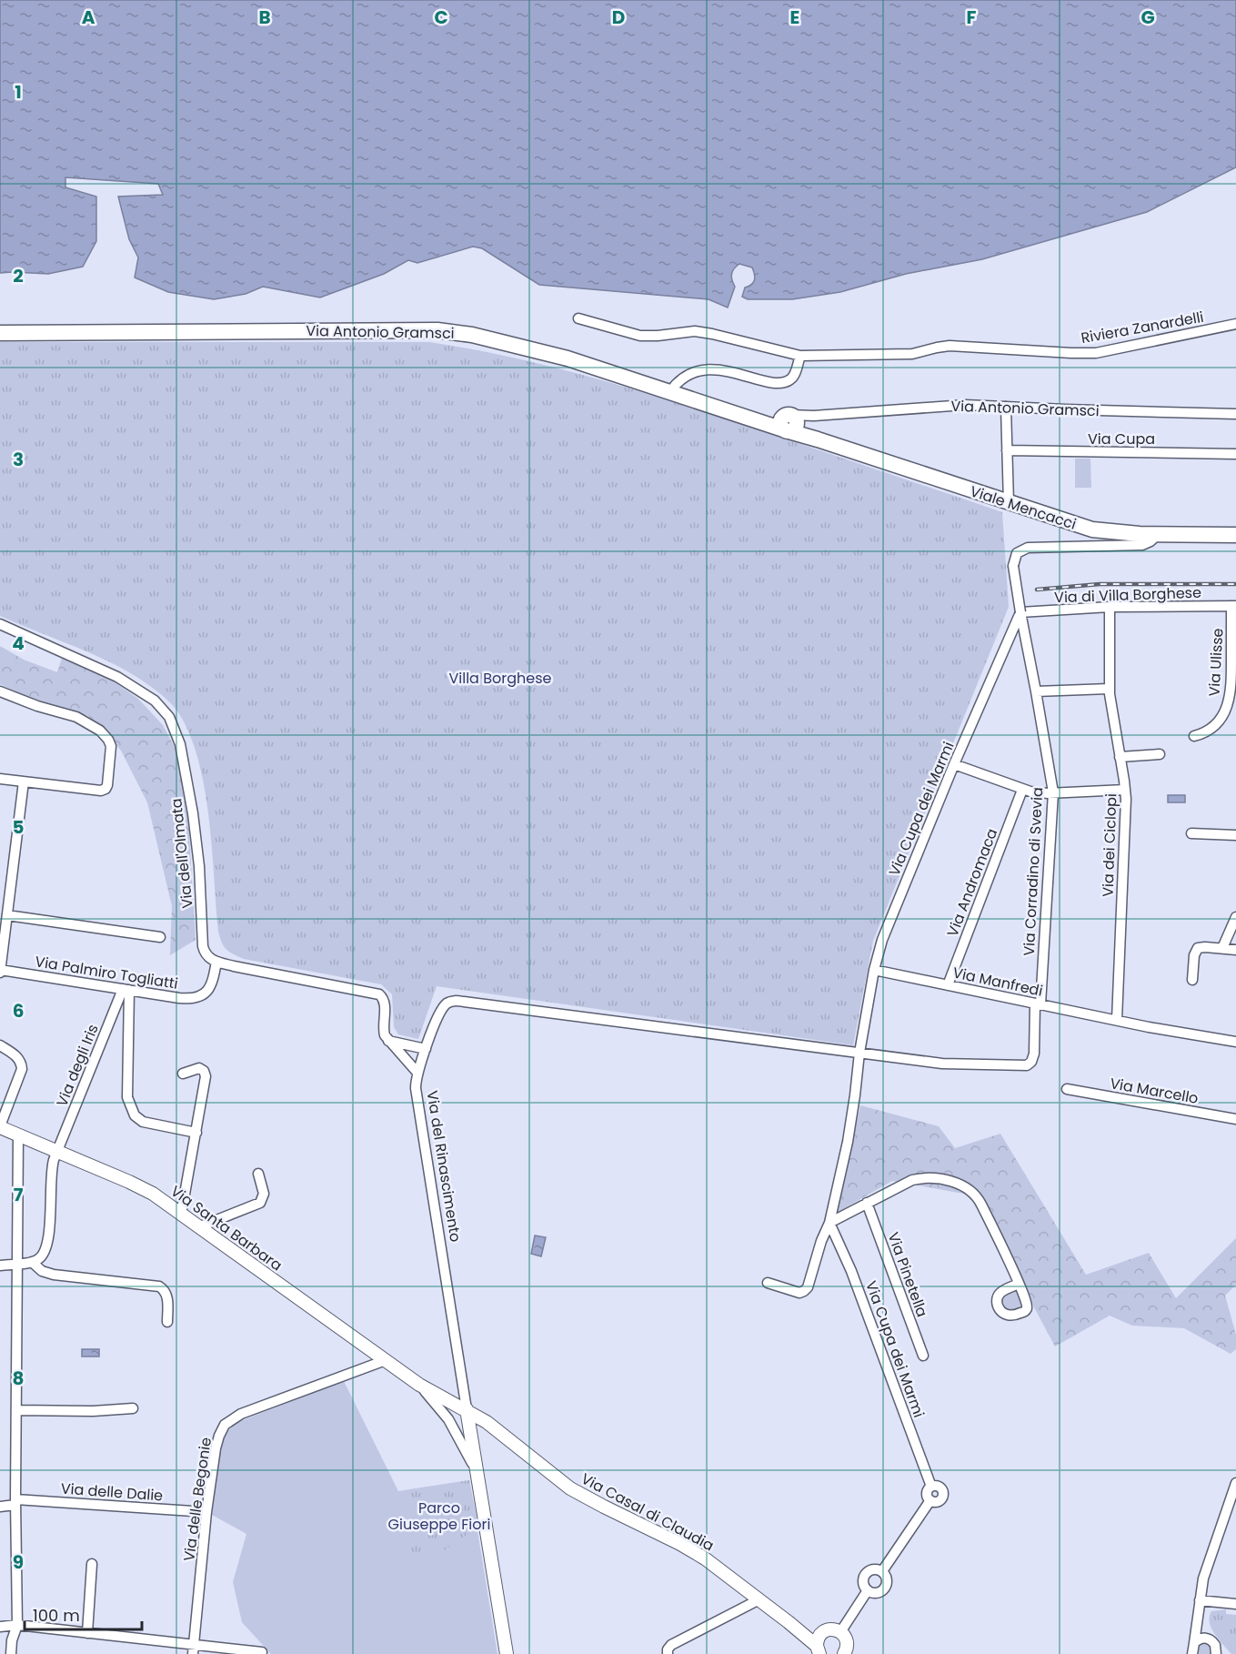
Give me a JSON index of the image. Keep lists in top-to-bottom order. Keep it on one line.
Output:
{"streets":{"main road":["Via Antonio Gramsci","Viale Mencacci"],"street":["Riviera Zanardelli","Via Cupa","Via di Villa Borghese","Via Ulisse","Via Cupa dei Marmi","Via dei Ciclopi","Via dell'Olmata","Via Corradino di Svevia","Via Andromaca","Via Palmiro Togliatti","Via Manfredi","Via degli Iris","Via Marcello","Via del Rinascimento","Via Santa Barbara","Via Pinetella","Via delle Dalie","Via delle Begonie","Via Casal di Claudia"]},"crossings":[["Via Antonio Gramsci","Viale Mencacci"],["Via di Villa Borghese","Via Ulisse"],["Via di Villa Borghese","Via Cupa dei Marmi"],["Via di Villa Borghese","Via dei Ciclopi"],["Via di Villa Borghese","Via Corradino di Svevia"],["Via Cupa dei Marmi","Via Corradino di Svevia"],["Via Cupa dei Marmi","Via Manfredi"],["Via Cupa dei Marmi","Via del Rinascimento"],["Via dei Ciclopi","Via Manfredi"],["Via dell'Olmata","Via Palmiro Togliatti"],["Via Corradino di Svevia","Via Manfredi"],["Via Corradino di Svevia","Via del Rinascimento"],["Via Andromaca","Via Manfredi"],["Via Palmiro Togliatti","Via degli Iris"],["Via degli Iris","Via Santa Barbara"],["Via del Rinascimento","Via Santa Barbara"],["Via del Rinascimento","Via Casal di Claudia"],["Via Santa Barbara","Via delle Begonie"],["Via Santa Barbara","Via Casal di Claudia"],["Via delle Dalie","Via delle Begonie"]],"parks":["Villa Borghese","Parco Giuseppe Fiori"],"scale_bar":"100 m","grid":{"columns":["A","B","C","D","E","F","G"],"rows":["1","2","3","4","5","6","7","8","9"]}}
